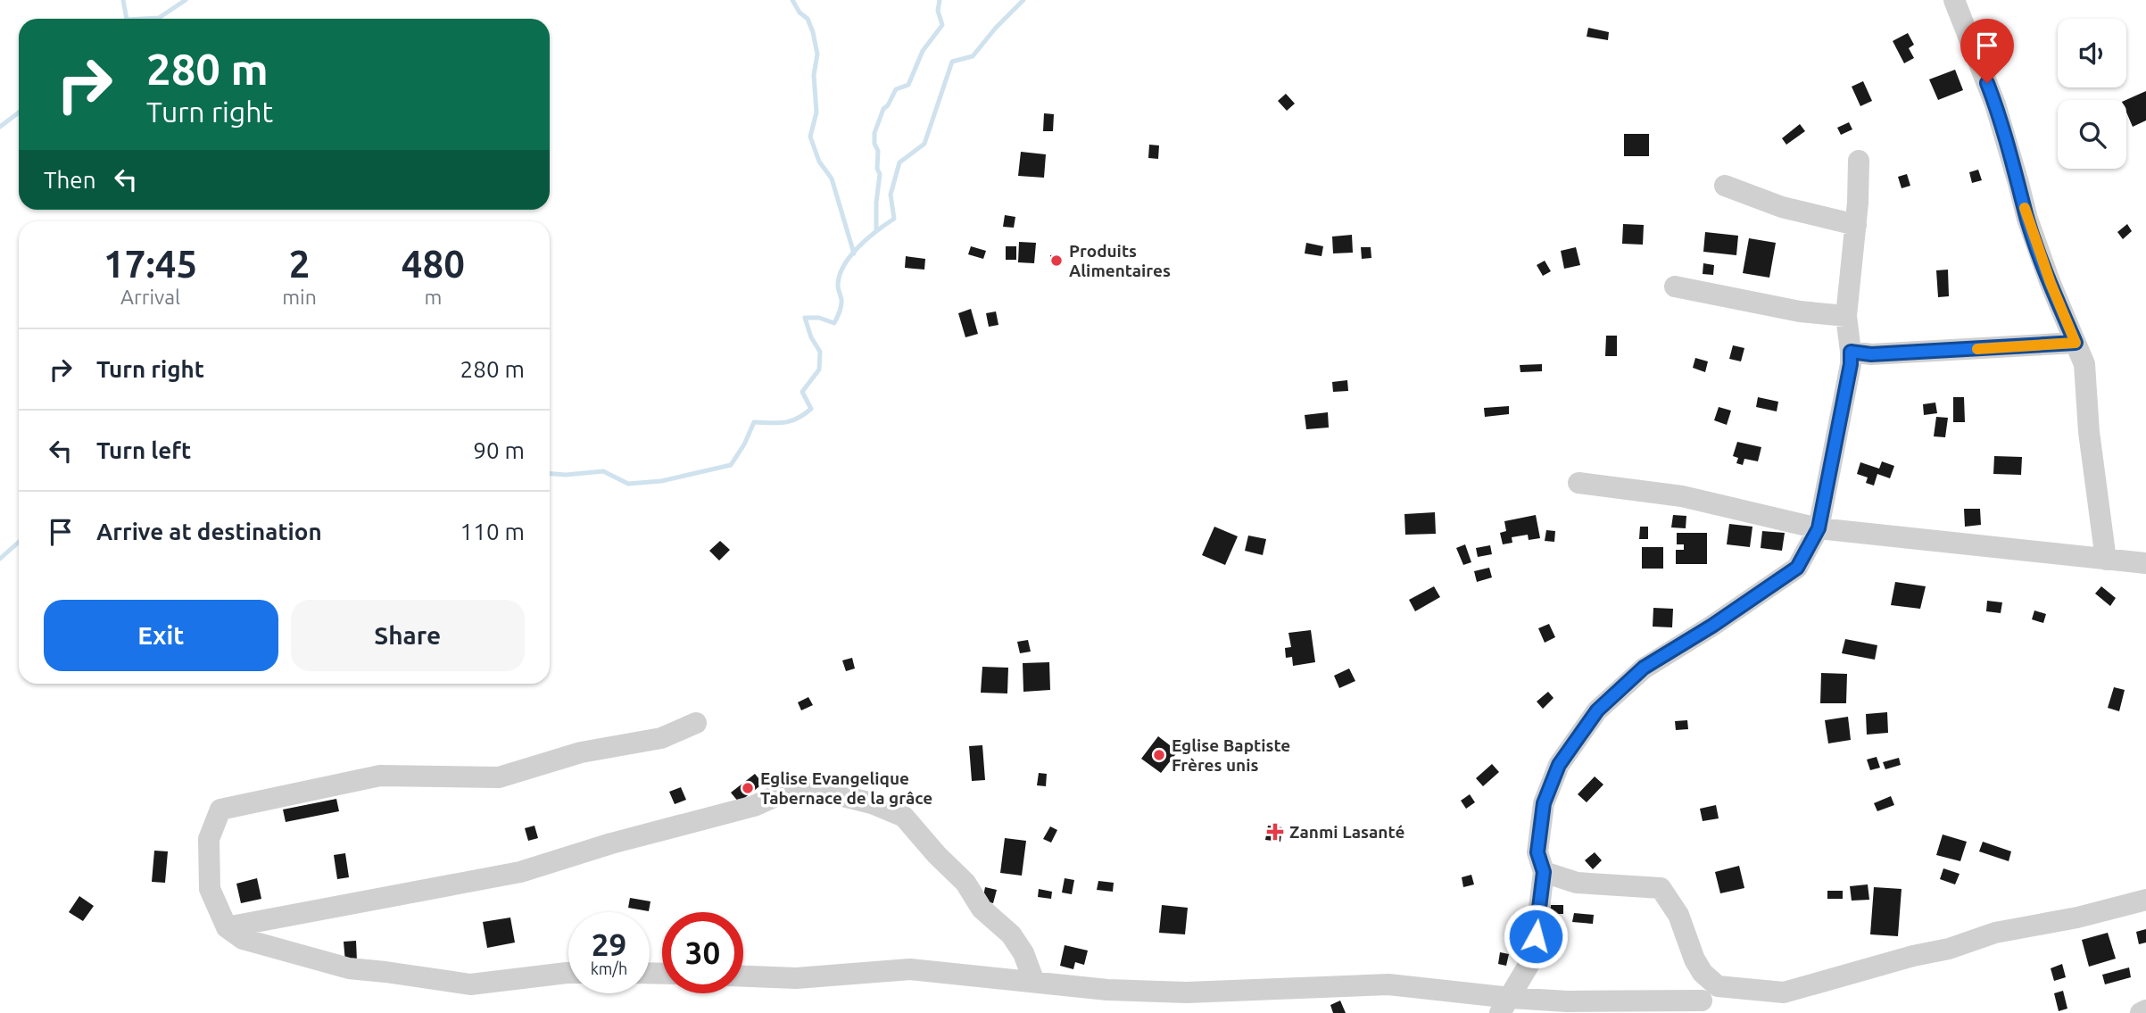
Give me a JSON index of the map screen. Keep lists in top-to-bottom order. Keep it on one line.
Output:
{"places":{"other":["Produits Alimentaires","Eglise Baptiste Frères unis","Eglise Evangelique Tabernace de la grâce"],"health":["Zanmi Lasanté"]},"page":{"turn":["280 m","Turn right"],"then":"Then","eta":["17:45","Arrival","2","min","480","m"],"list":[{"name":"Turn right","value":"280 m"},{"name":"Turn left","value":"90 m"},{"name":"Arrive at destination","value":"110 m"}],"buttons":["Exit","Share"],"speed":"29 km/h","limit":"30"}}
